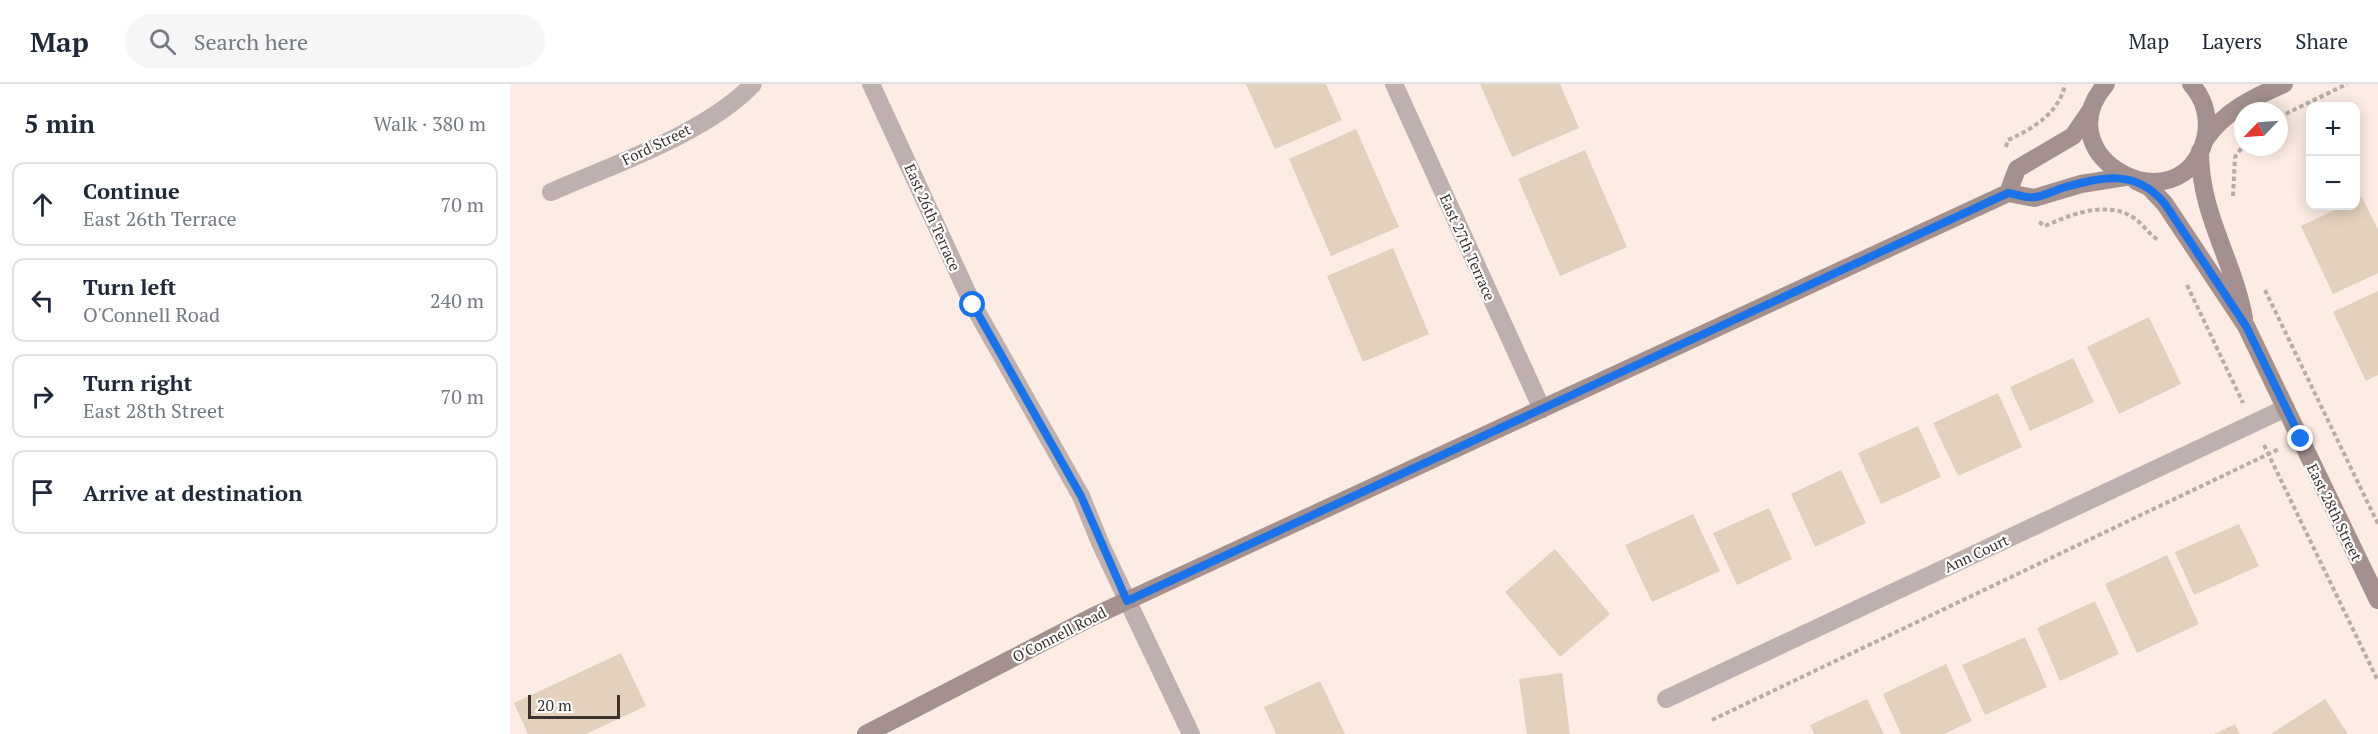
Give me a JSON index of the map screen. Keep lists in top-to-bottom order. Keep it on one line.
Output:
{"streets":{"street":["Ford Street","East 26th Terrace","East 27th Terrace","East 28th Street","Ann Court","O'Connell Road"]},"crossings":[["East 26th Terrace","O'Connell Road"],["East 27th Terrace","O'Connell Road"],["East 28th Street","Ann Court"]],"scale_bar":"20 m","north":"bottom left","page":{"header":"Map","search":"Search here","nav":["Map","Layers","Share"],"heading":["5 min","Walk · 380 m"],"map_buttons":["+","−"],"list":[["Continue","East 26th Terrace","70 m"],["Turn left","O'Connell Road","240 m"],["Turn right","East 28th Street","70 m"],"Arrive at destination"],"scale":"20 m"}}
